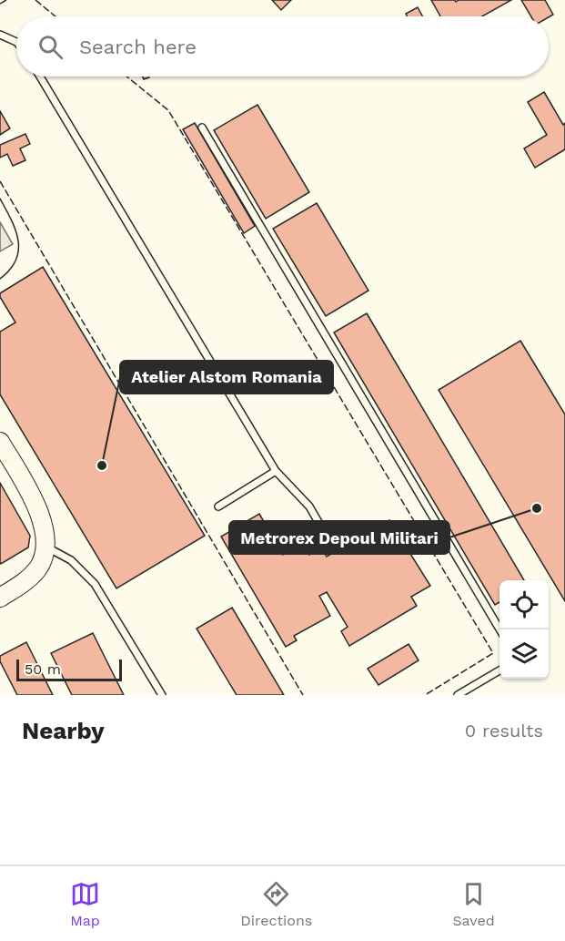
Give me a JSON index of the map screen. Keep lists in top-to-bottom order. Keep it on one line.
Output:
{"places":["Atelier Alstom Romania","Metrorex Depoul Militari"],"scale_bar":"50 m","page":{"search":"Search here","scale":"50 m","heading":["Nearby","0 results"],"nav":["Map","Directions","Saved"]}}
